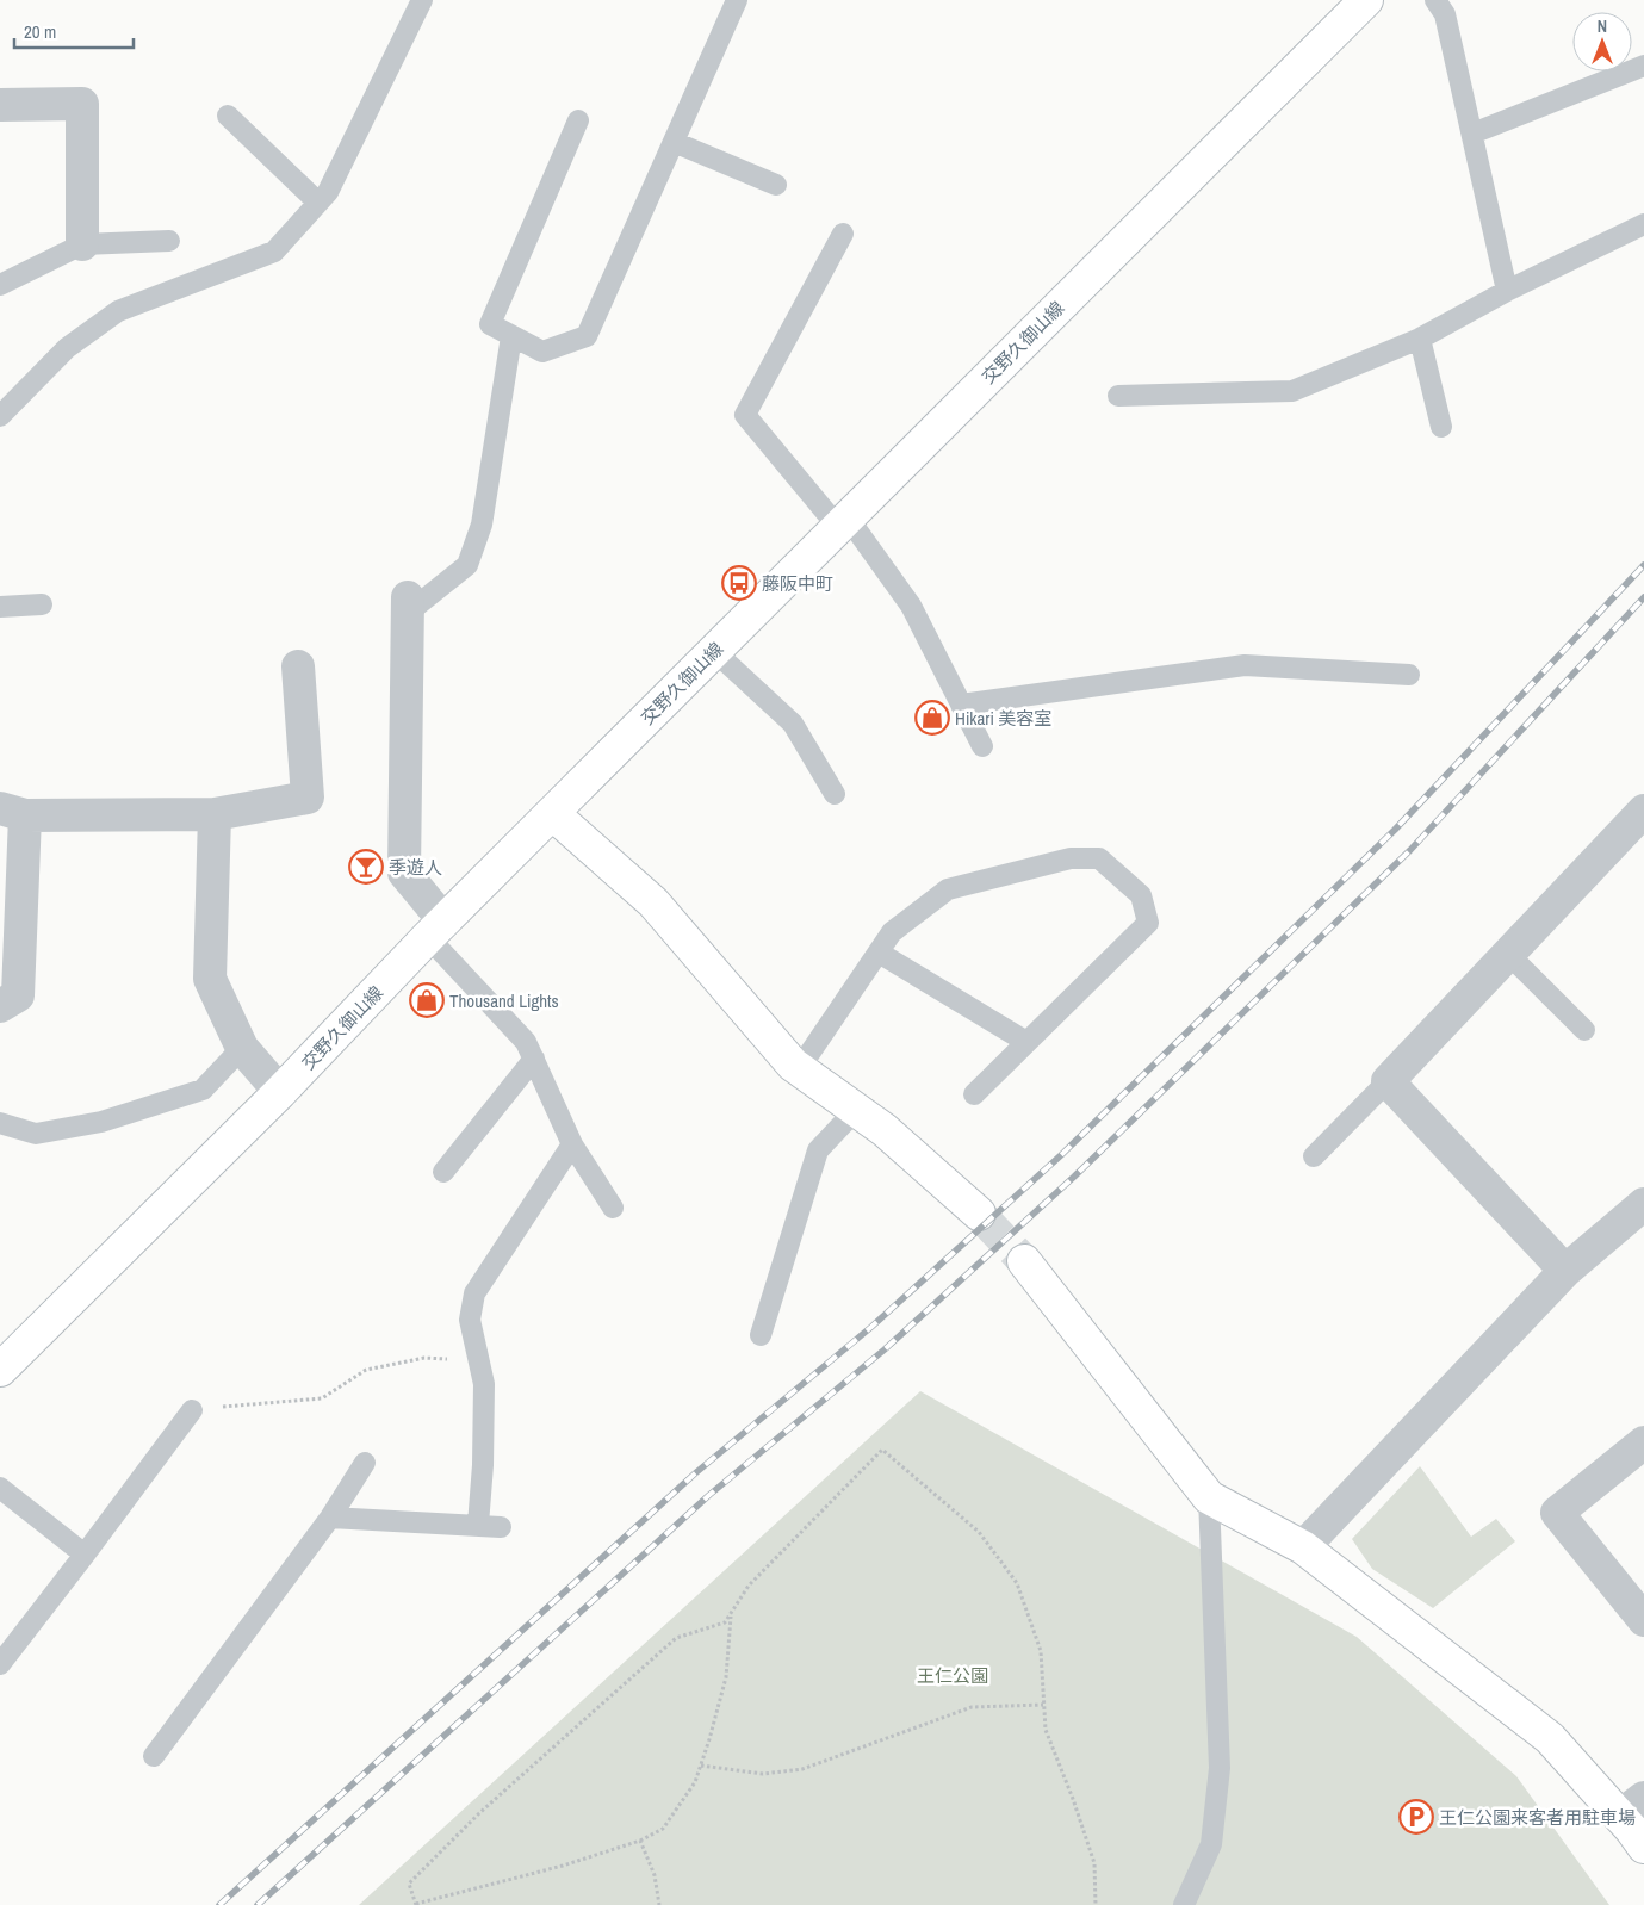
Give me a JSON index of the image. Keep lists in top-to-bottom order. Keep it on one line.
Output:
{"streets":{"main road":["交野久御山線"]},"parks":["王仁公園"],"places":{"bus stop":["藤阪中町"],"shop":["Hikari 美容室","Thousand Lights"],"bar":["季遊人"],"parking":["王仁公園来客者用駐車場"]},"scale_bar":"20 m","north":"top"}
